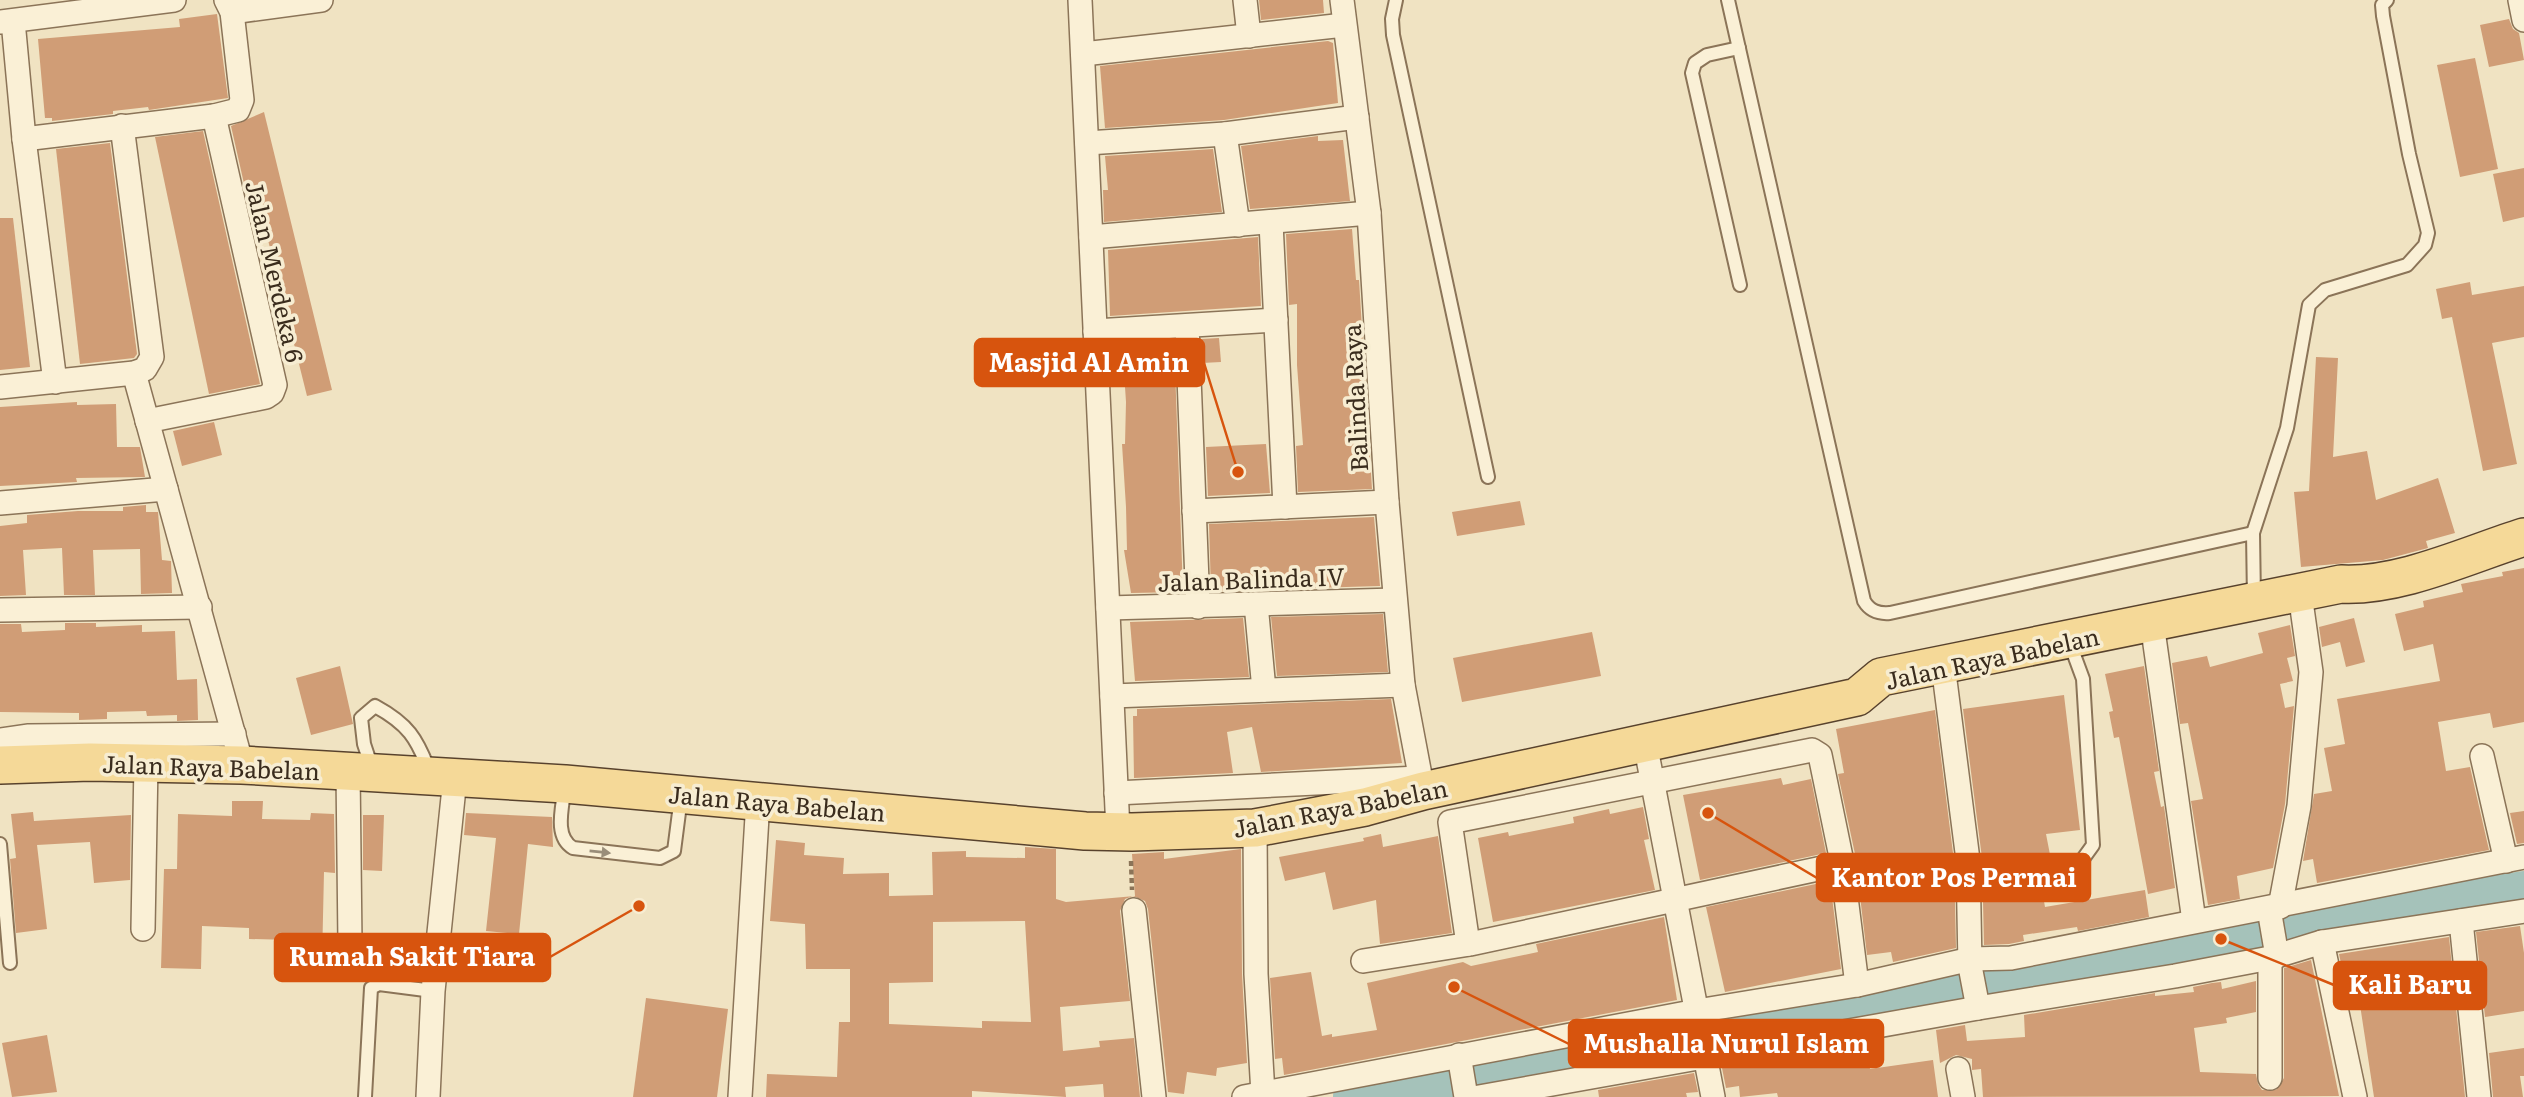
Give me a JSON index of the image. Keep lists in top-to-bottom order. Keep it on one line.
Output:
{"streets":{"main road":["Jalan Raya Babelan"],"street":["Jalan Merdeka 6","Balinda Raya","Jalan Balinda IV"]},"crossings":[["Balinda Raya","Jalan Balinda IV"],["Balinda Raya","Jalan Raya Babelan"]],"places":["Masjid Al Amin","Kantor Pos Permai","Rumah Sakit Tiara","Kali Baru","Mushalla Nurul Islam"]}
